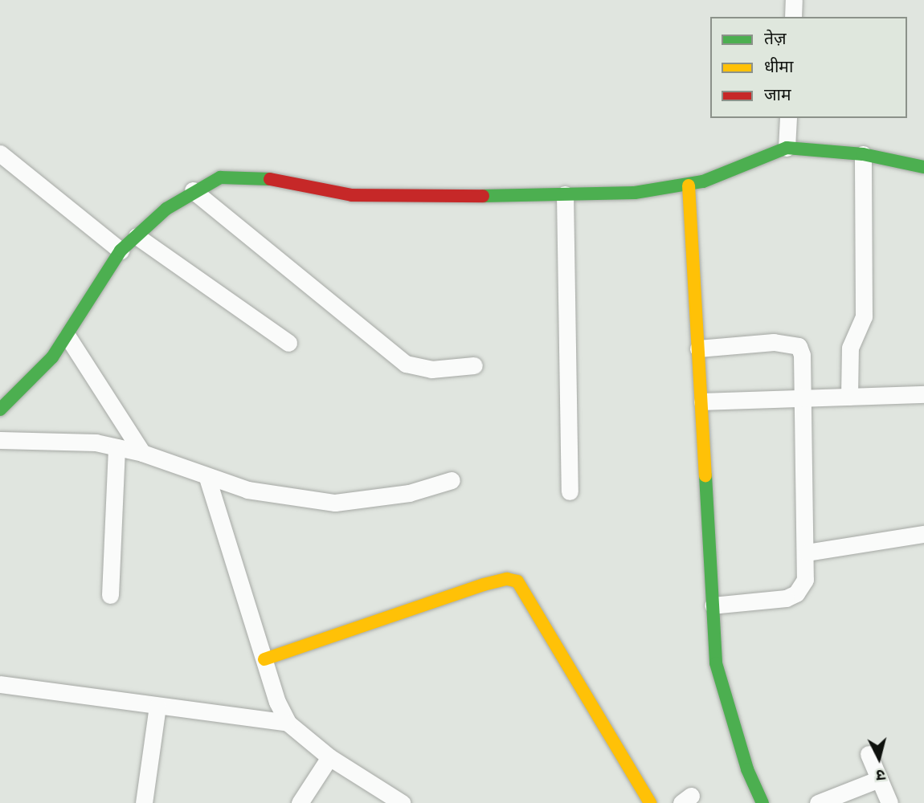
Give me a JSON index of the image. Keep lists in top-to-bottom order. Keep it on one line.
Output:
{"legend":["तेज़","धीमा","जाम"],"north":"bottom"}
